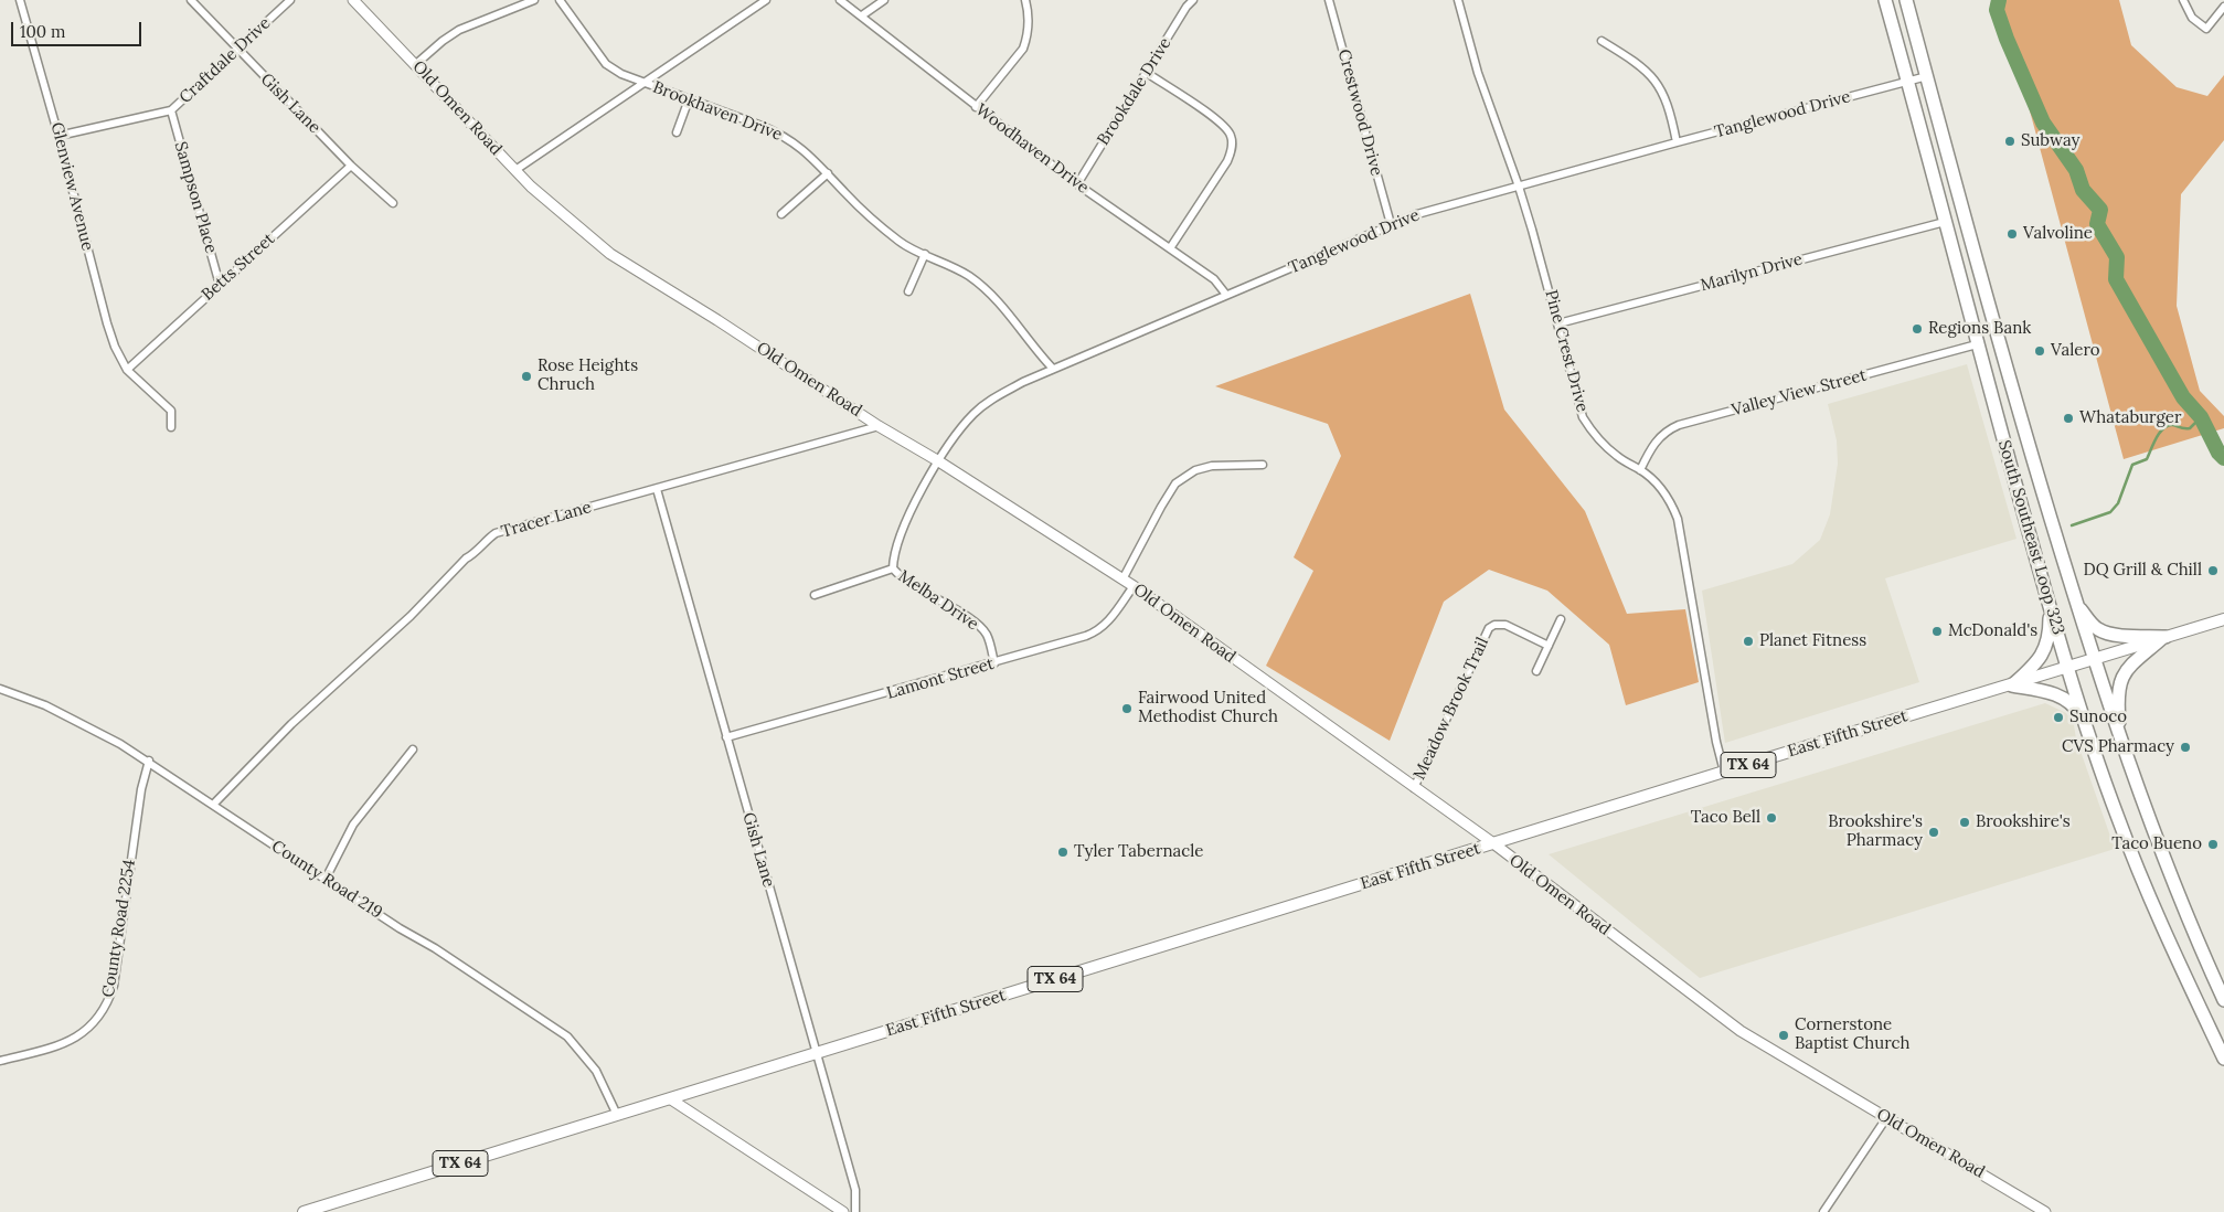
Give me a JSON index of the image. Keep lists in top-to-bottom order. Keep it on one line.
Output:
{"streets":{"highway":["South Southeast Loop 323"],"main road":["East Fifth Street","TX 64"],"street":["Craftdale Drive","Brookdale Drive","Gish Lane","Old Omen Road","Brookhaven Drive","Crestwood Drive","Tanglewood Drive","Woodhaven Drive","Glenview Avenue","Sampson Place","Betts Street","Marilyn Drive","Pine Crest Drive","Valley View Street","Tracer Lane","Melba Drive","Lamont Street","Meadow Brook Trail","County Road 219","County Road 2254"]},"crossings":[["Craftdale Drive","Gish Lane"],["Craftdale Drive","Glenview Avenue"],["Craftdale Drive","Sampson Place"],["Brookdale Drive","Woodhaven Drive"],["Gish Lane","Betts Street"],["Gish Lane","Tracer Lane"],["Gish Lane","Lamont Street"],["Gish Lane","East Fifth Street"],["Old Omen Road","Tanglewood Drive"],["Old Omen Road","Tracer Lane"],["Old Omen Road","Lamont Street"],["Old Omen Road","Meadow Brook Trail"],["Old Omen Road","East Fifth Street"],["Brookhaven Drive","Tanglewood Drive"],["Crestwood Drive","Tanglewood Drive"],["Tanglewood Drive","Woodhaven Drive"],["Tanglewood Drive","Pine Crest Drive"],["Tanglewood Drive","South Southeast Loop 323"],["Tanglewood Drive","Melba Drive"],["Glenview Avenue","Betts Street"],["Sampson Place","Betts Street"],["Marilyn Drive","Pine Crest Drive"],["Marilyn Drive","South Southeast Loop 323"],["Pine Crest Drive","Valley View Street"],["Pine Crest Drive","East Fifth Street"],["Valley View Street","South Southeast Loop 323"],["Tracer Lane","County Road 219"],["South Southeast Loop 323","East Fifth Street"],["Melba Drive","Lamont Street"],["East Fifth Street","TX 64"],["East Fifth Street","County Road 219"],["TX 64","County Road 219"],["County Road 219","County Road 2254"]],"places":["Subway","Valvoline","Regions Bank","Valero","Rose Heights Chruch","Whataburger","DQ Grill & Chill","McDonald's","Planet Fitness","Fairwood United Methodist Church","Sunoco","CVS Pharmacy","Taco Bell","Brookshire's","Brookshire's Pharmacy","Taco Bueno","Tyler Tabernacle","Cornerstone Baptist Church"],"scale_bar":"100 m"}
